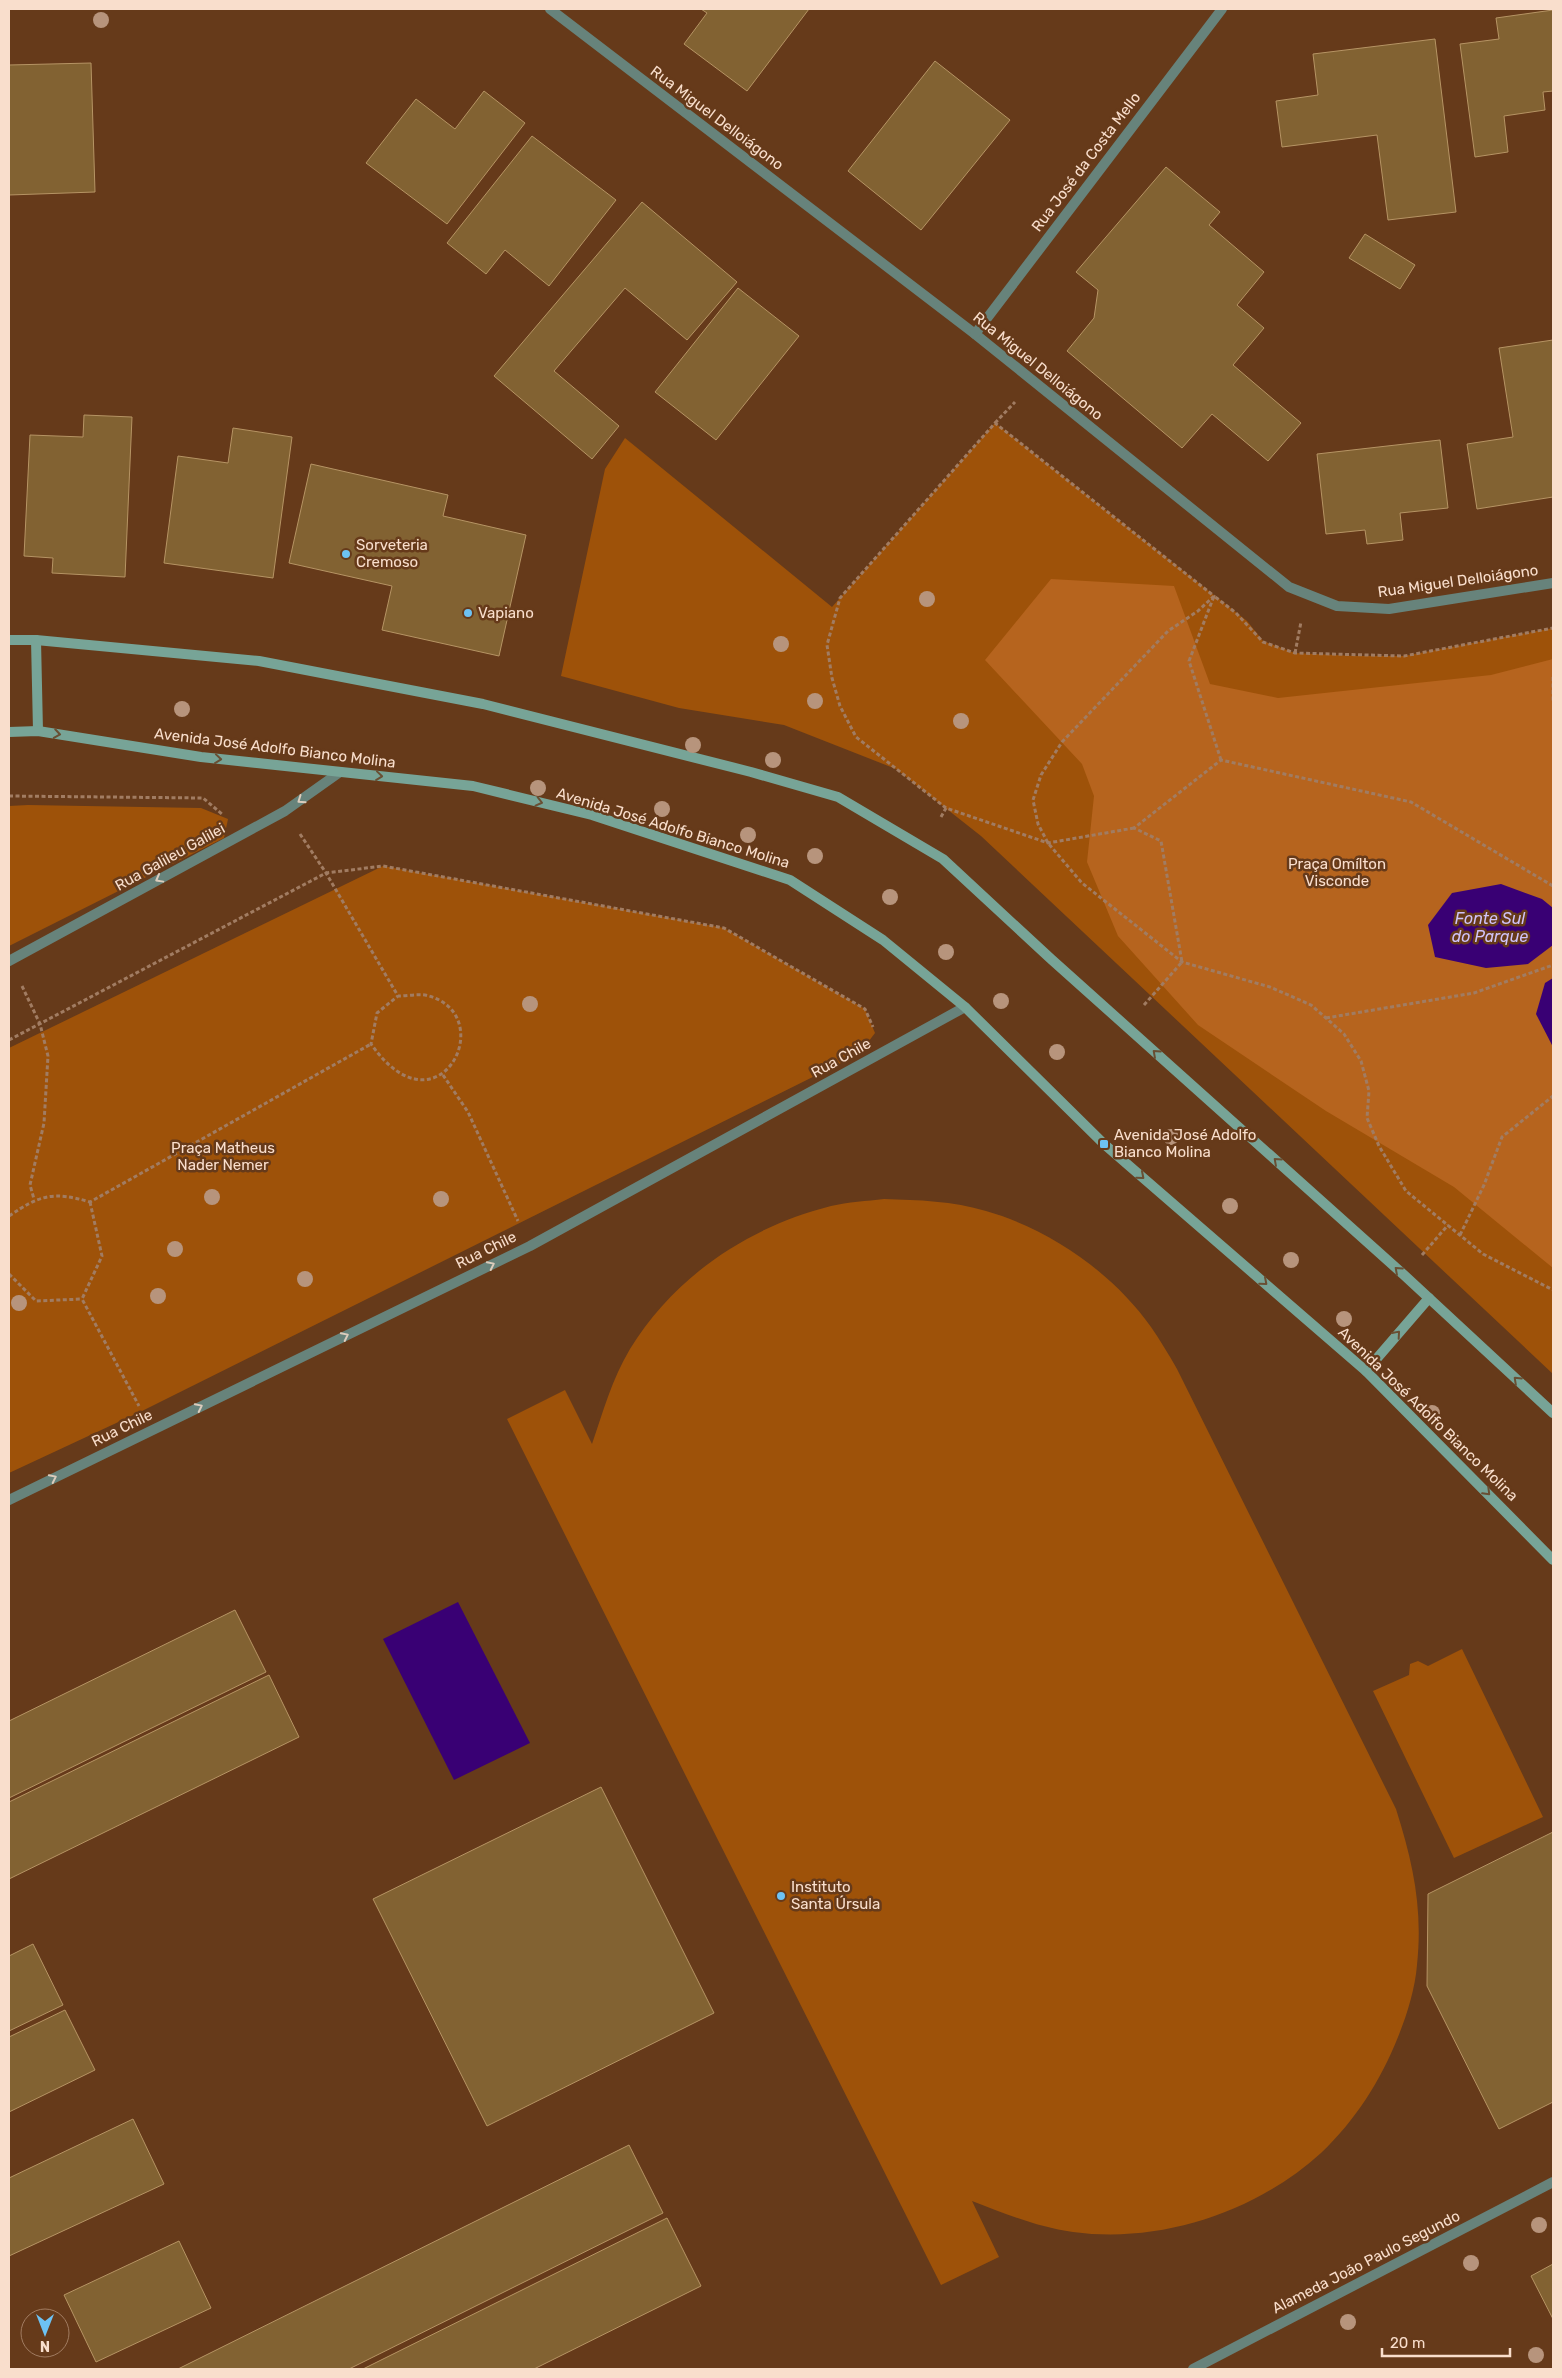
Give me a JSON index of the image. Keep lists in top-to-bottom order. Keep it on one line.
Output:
{"streets":{"main road":["Avenida José Adolfo Bianco Molina"],"street":["Rua Miguel Delloiágono","Rua José da Costa Mello","Rua Galileu Galilei","Rua Chile","Alameda João Paulo Segundo"]},"crossings":[["Rua Miguel Delloiágono","Rua José da Costa Mello"],["Avenida José Adolfo Bianco Molina","Rua Galileu Galilei"],["Avenida José Adolfo Bianco Molina","Rua Chile"]],"one_way":["Avenida José Adolfo Bianco Molina","Rua Galileu Galilei","Rua Chile"],"water":["Fonte Sul do Parque"],"parks":["Praça Omílton Visconde","Praça Matheus Nader Nemer"],"places":{"other":["Sorveteria Cremoso","Vapiano","Instituto Santa Úrsula"],"transit":["Avenida José Adolfo Bianco Molina"]},"scale_bar":"20 m","north":"bottom"}
